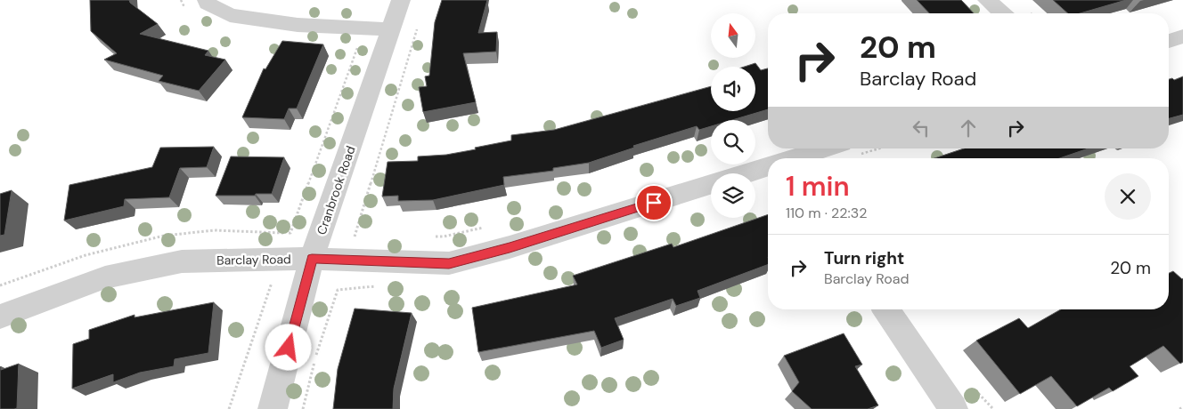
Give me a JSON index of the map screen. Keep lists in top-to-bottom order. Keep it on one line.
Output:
{"streets":{"street":["Cranbrook Road","Barclay Road"]},"crossings":[["Cranbrook Road","Barclay Road"]],"north":"top","page":{"turn":["20 m","Barclay Road"],"heading":["1 min","110 m · 22:32"],"list":[{"name":"Turn right","note":"Barclay Road","value":"20 m"}]}}
